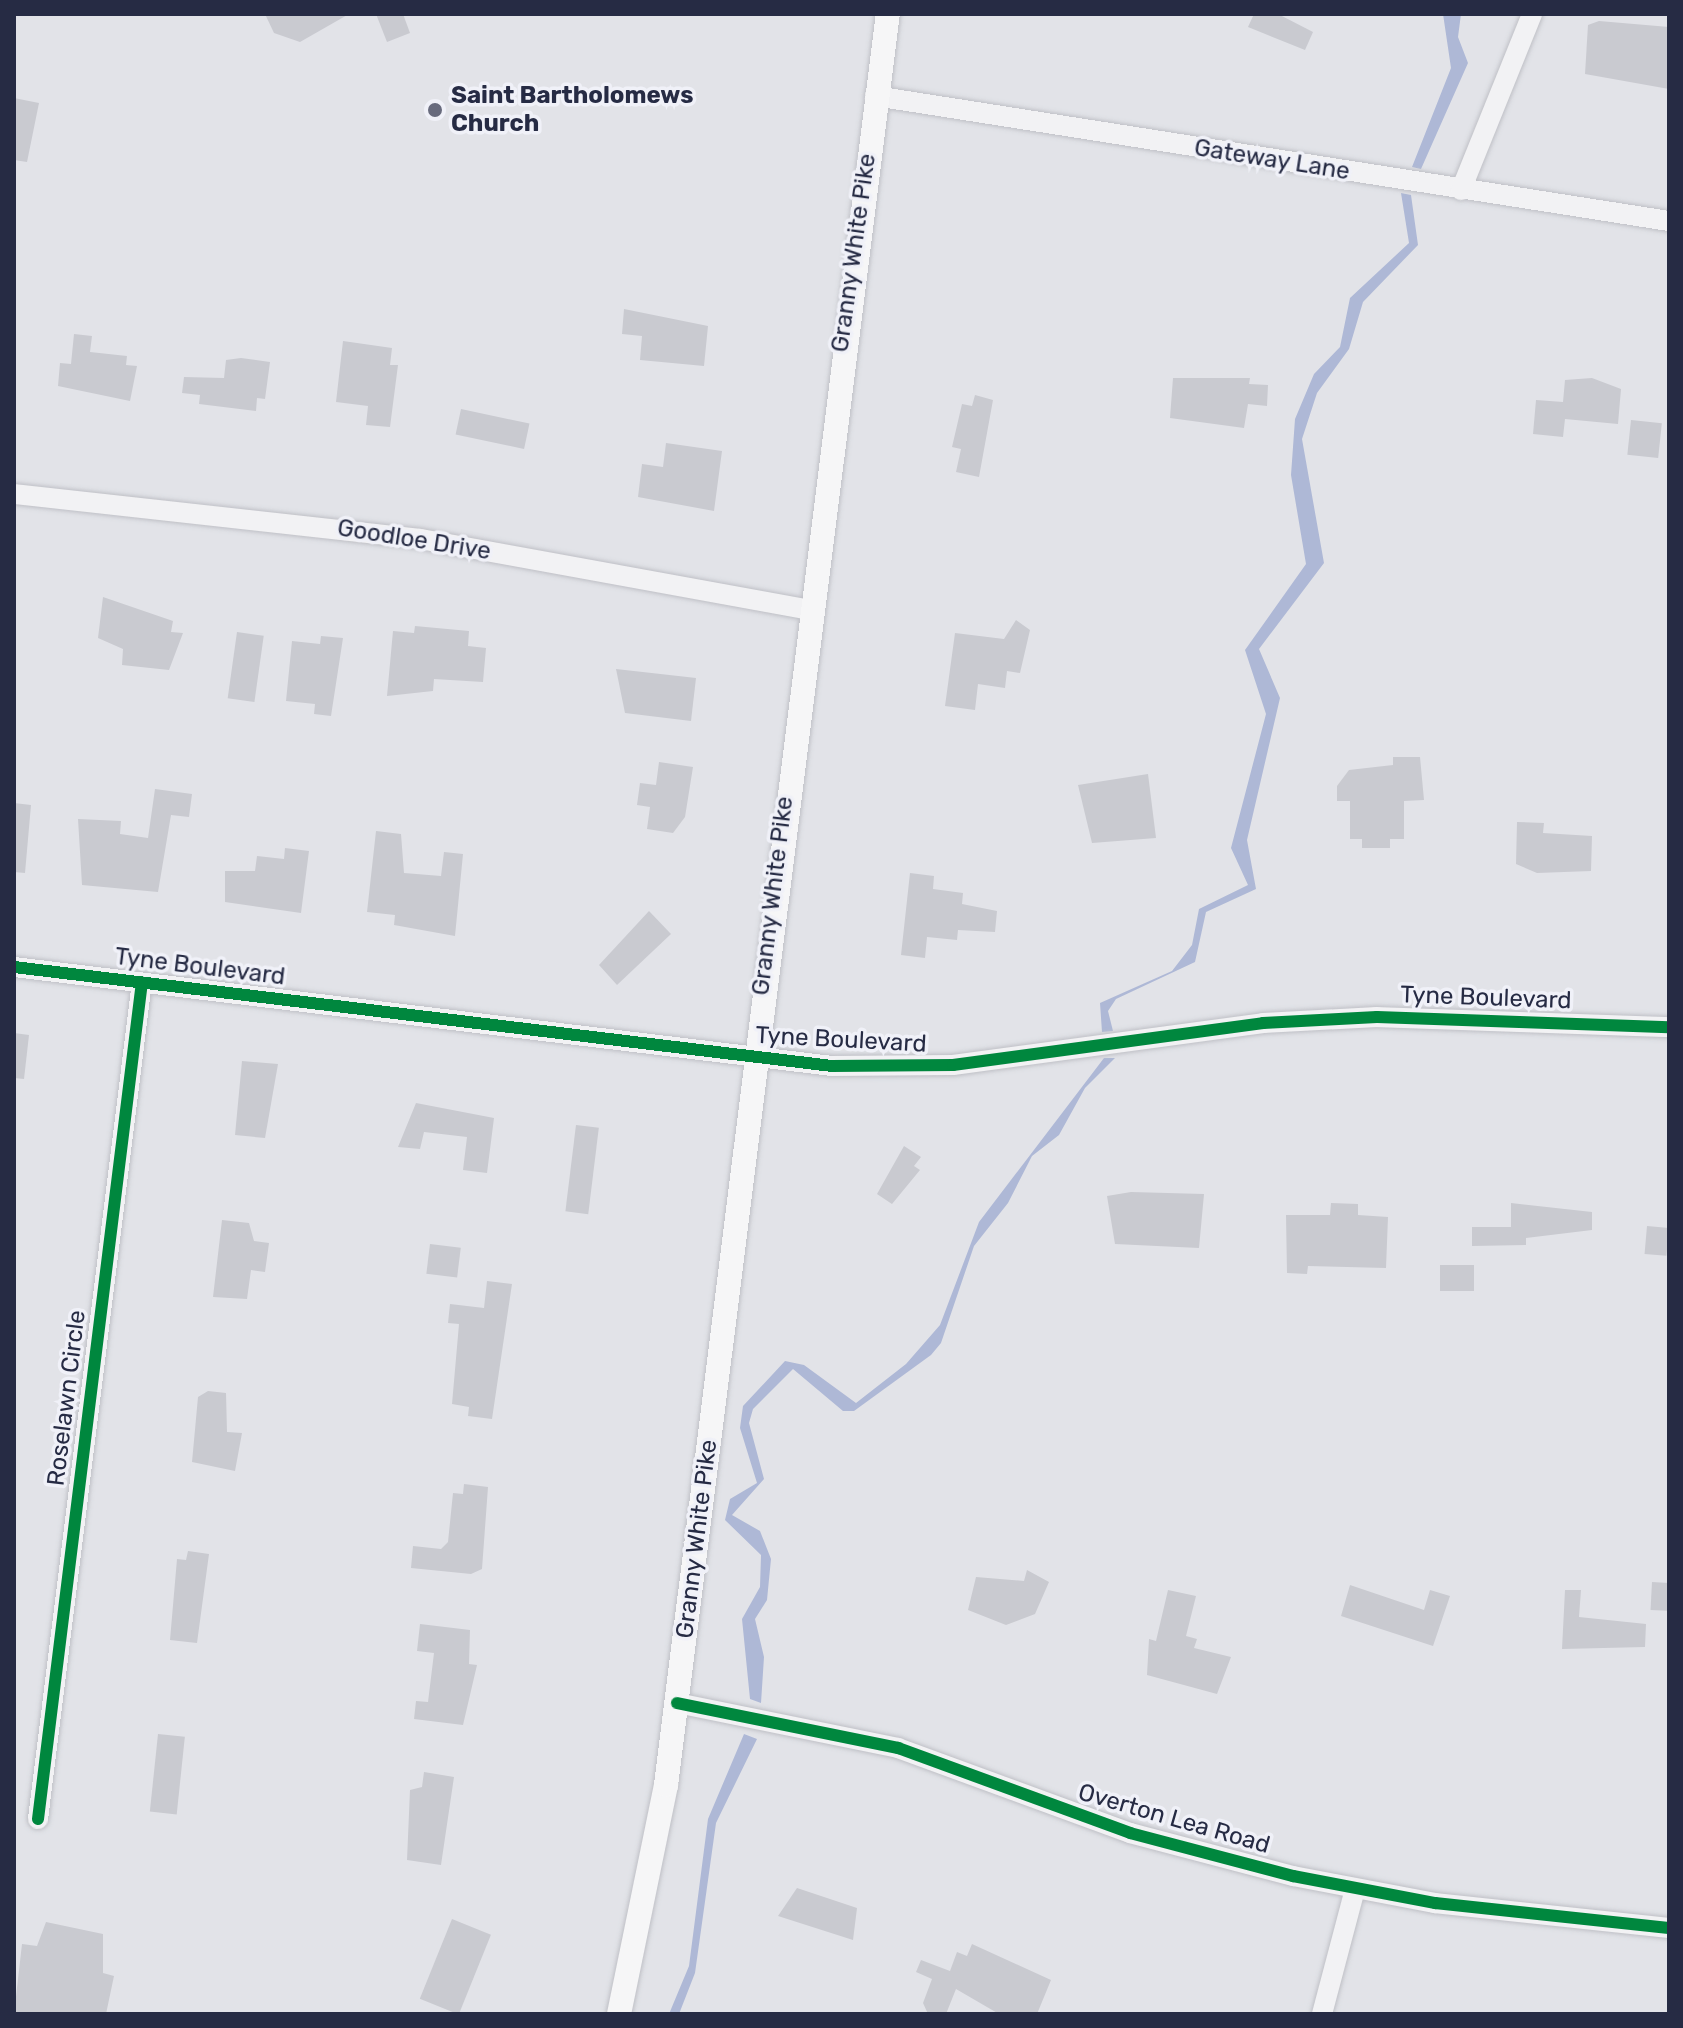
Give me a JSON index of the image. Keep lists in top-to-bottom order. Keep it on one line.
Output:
{"streets":{"main road":["Granny White Pike"],"street":["Gateway Lane","Goodloe Drive","Tyne Boulevard","Roselawn Circle","Overton Lea Road"]},"crossings":[["Gateway Lane","Granny White Pike"],["Granny White Pike","Goodloe Drive"],["Granny White Pike","Tyne Boulevard"],["Granny White Pike","Overton Lea Road"],["Tyne Boulevard","Roselawn Circle"]],"places":["Saint Bartholomews Church"]}
